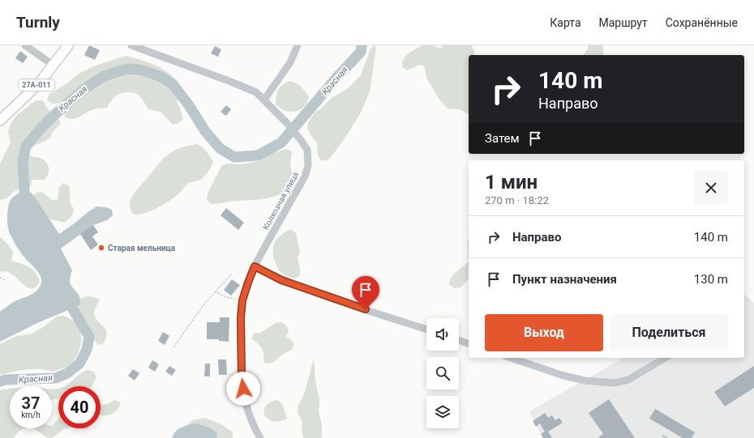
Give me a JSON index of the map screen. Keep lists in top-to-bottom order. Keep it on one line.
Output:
{"streets":{"main road":["27А-011"],"street":["Колхозная улица"]},"water":["Красная"],"places":["Старая мельница"],"page":{"header":"Turnly","nav":["Карта","Маршрут","Сохранённые"],"turn":["140 m","Направо"],"then":"Затем","heading":["1 мин","270 m · 18:22"],"list":[{"name":"Направо","value":"140 m"},{"name":"Пункт назначения","value":"130 m"}],"buttons":["Выход","Поделиться"],"speed":"37 km/h","limit":"40"}}
